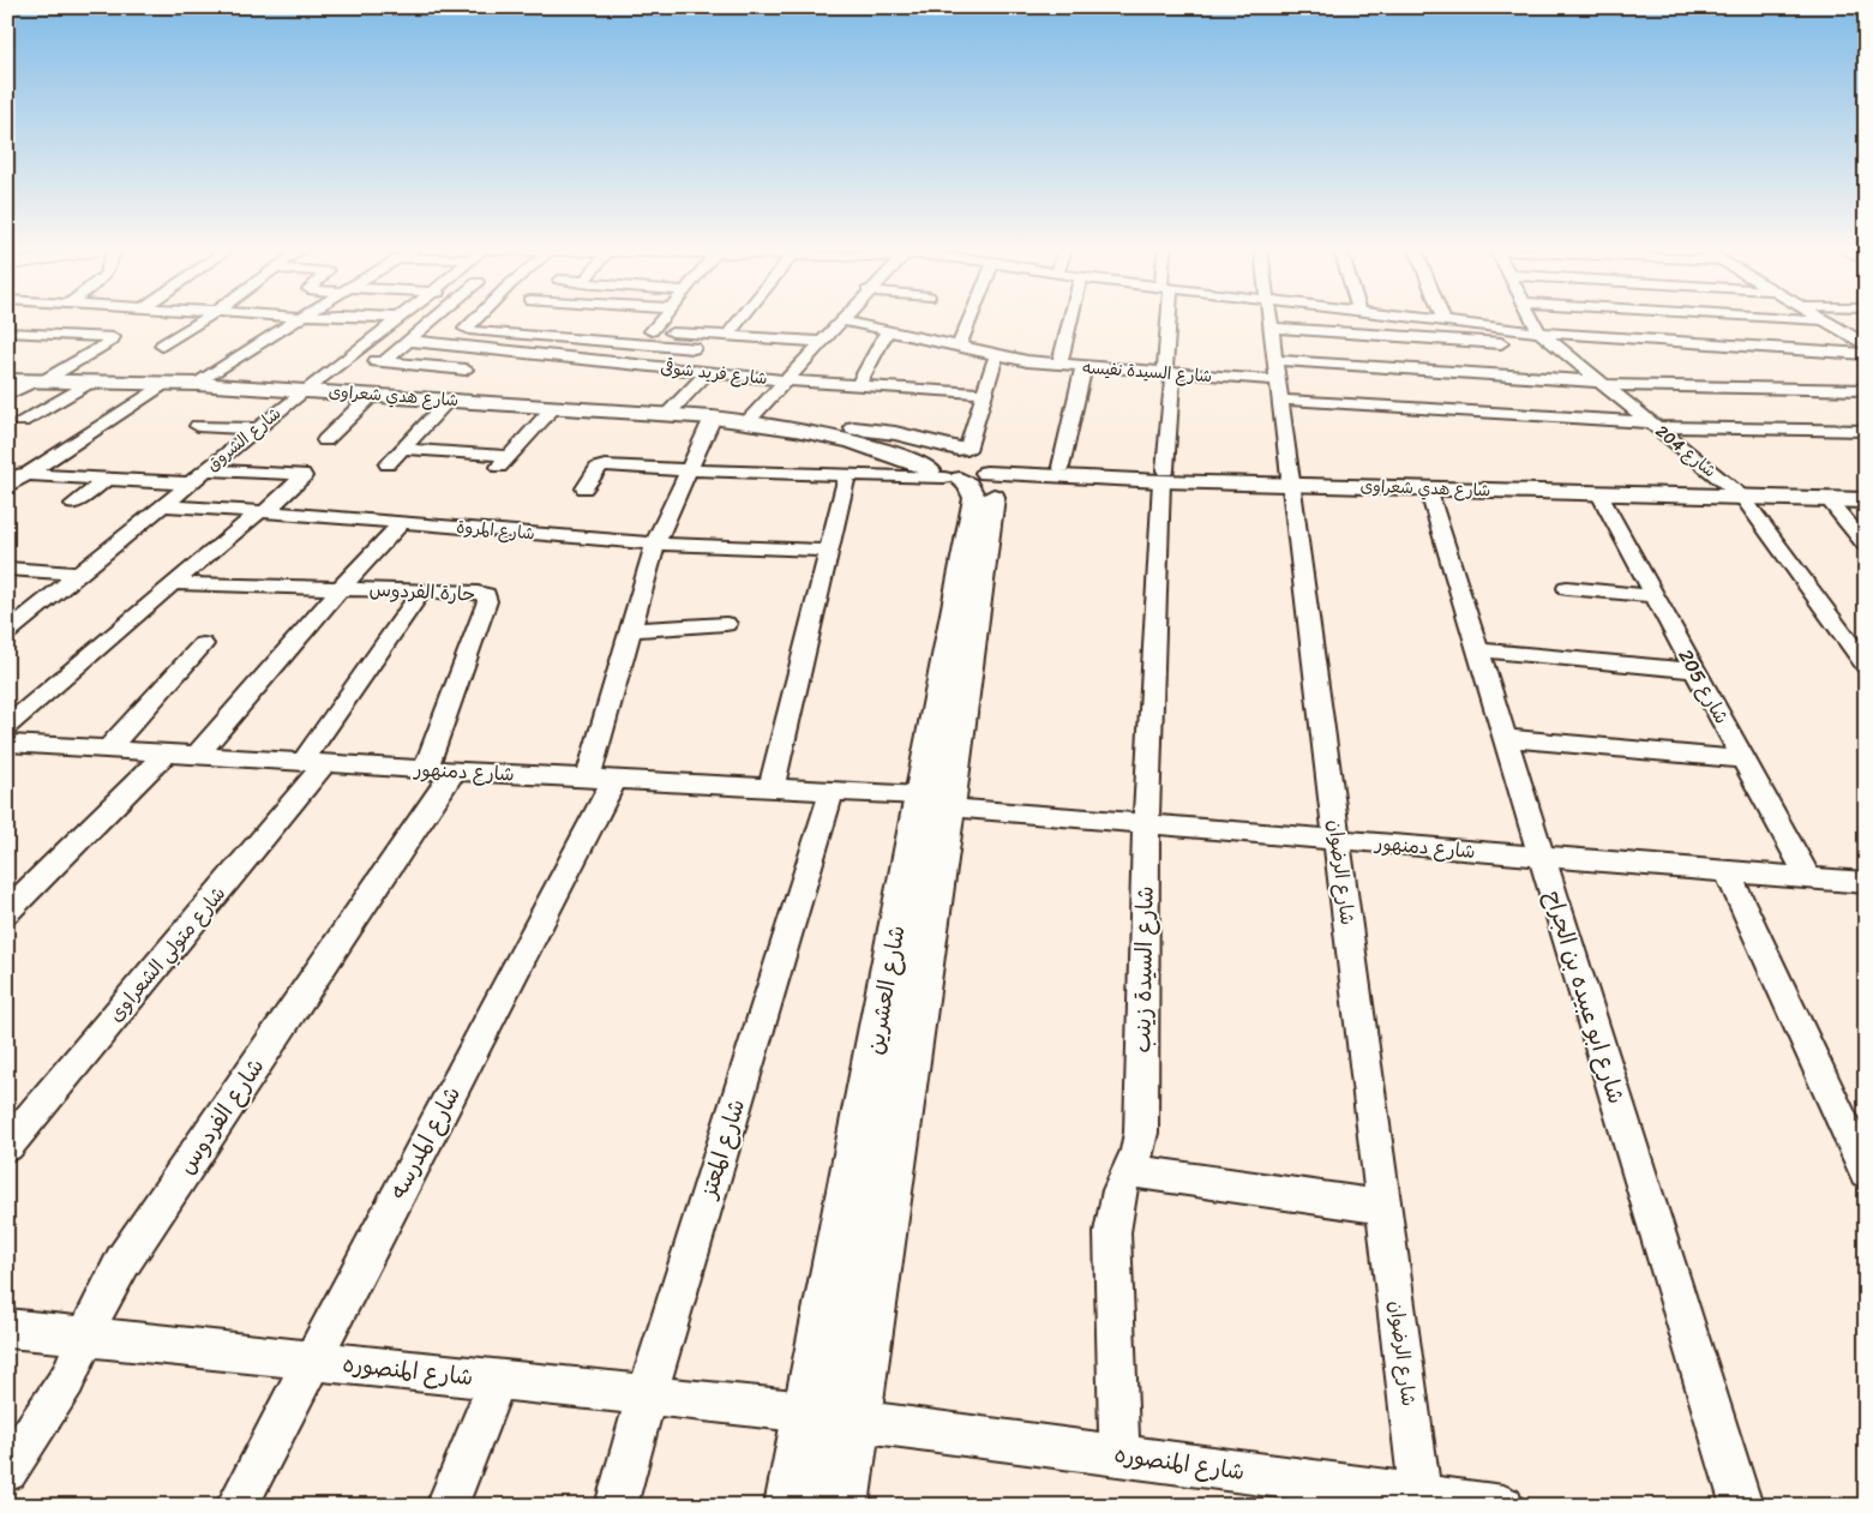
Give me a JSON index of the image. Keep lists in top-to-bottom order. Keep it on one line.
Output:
{"streets":{"street":["شارع السيدة نفيسه","شارع فريد شوقى","شارع هدي شعراوى","شارع الشروق","شارع 204","شارع المروة","حارة الفردوس","شارع 205","شارع دمنهور","شارع الرضوان","شارع متولي الشعراوى","شارع السيدة زينب","شارع العشرين","شارع ابو عبيده بن الجراح","شارع الفردوس","شارع المدرسه","شارع المعتز","شارع المنصوره"]},"crossings":[["شارع السيدة نفيسه","شارع 204"],["شارع السيدة نفيسه","شارع الرضوان"],["شارع السيدة نفيسه","شارع السيدة زينب"],["شارع هدي شعراوى","شارع الشروق"],["شارع هدي شعراوى","شارع 204"],["شارع هدي شعراوى","شارع 205"],["شارع هدي شعراوى","شارع الرضوان"],["شارع هدي شعراوى","شارع السيدة زينب"],["شارع هدي شعراوى","شارع العشرين"],["شارع هدي شعراوى","شارع ابو عبيده بن الجراح"],["شارع الشروق","شارع المروة"],["حارة الفردوس","شارع دمنهور"],["حارة الفردوس","شارع متولي الشعراوى"],["حارة الفردوس","شارع الفردوس"],["شارع 205","شارع دمنهور"],["شارع دمنهور","شارع الرضوان"],["شارع دمنهور","شارع متولي الشعراوى"],["شارع دمنهور","شارع السيدة زينب"],["شارع دمنهور","شارع العشرين"],["شارع دمنهور","شارع ابو عبيده بن الجراح"],["شارع دمنهور","شارع الفردوس"],["شارع دمنهور","شارع المدرسه"],["شارع دمنهور","شارع المعتز"],["شارع الرضوان","شارع المنصوره"],["شارع السيدة زينب","شارع المنصوره"],["شارع العشرين","شارع المنصوره"],["شارع الفردوس","شارع المنصوره"],["شارع المدرسه","شارع المنصوره"],["شارع المعتز","شارع المنصوره"]]}
